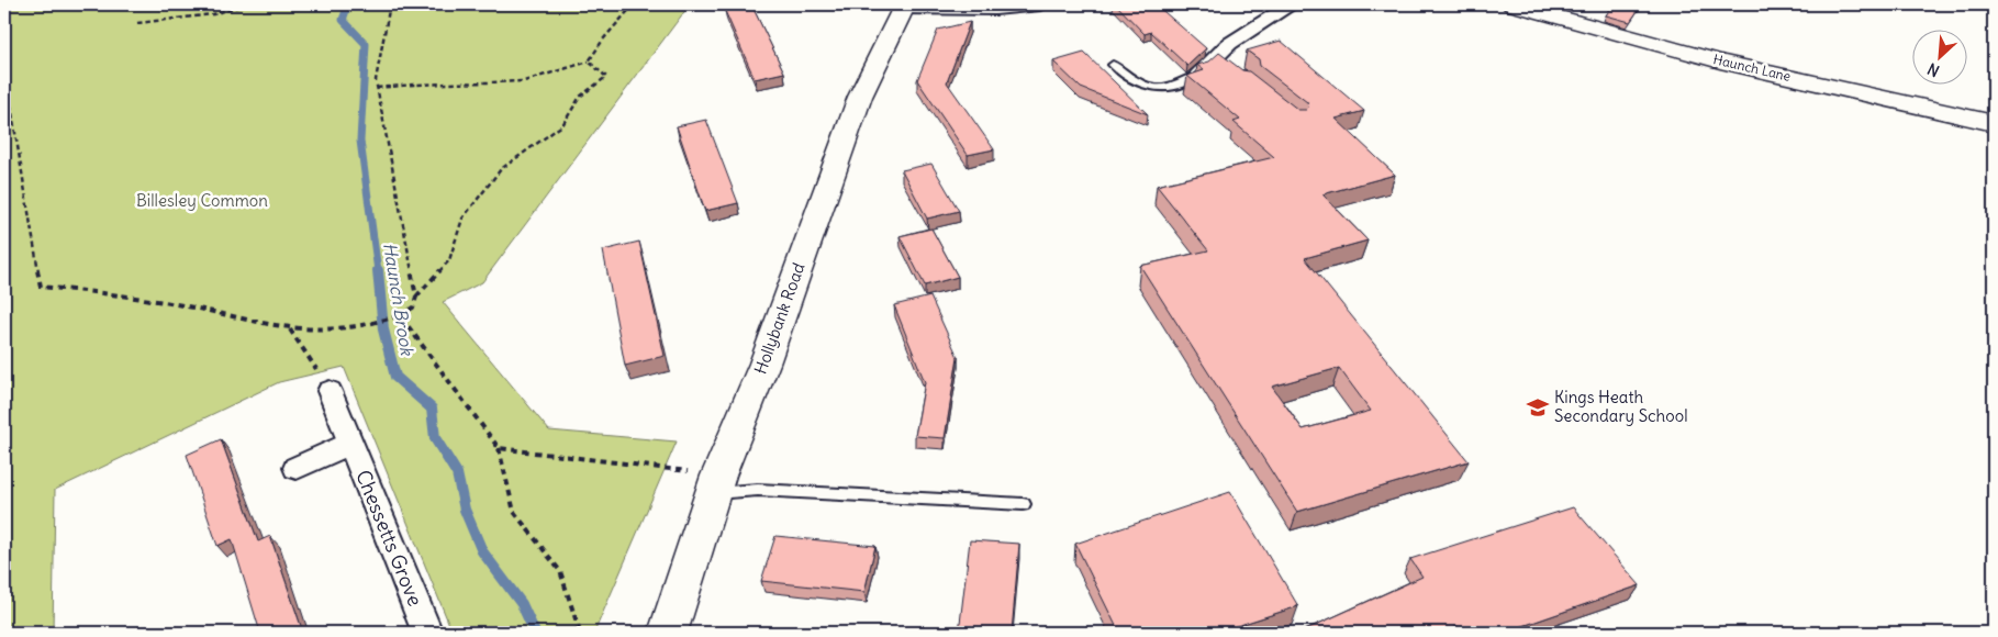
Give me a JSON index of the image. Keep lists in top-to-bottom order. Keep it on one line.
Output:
{"streets":{"street":["Haunch Lane","Hollybank Road","Chessetts Grove"]},"water":["Haunch Brook"],"parks":["Billesley Common"],"places":{"school or university":["Kings Heath Secondary School"]},"north":"bottom left"}
